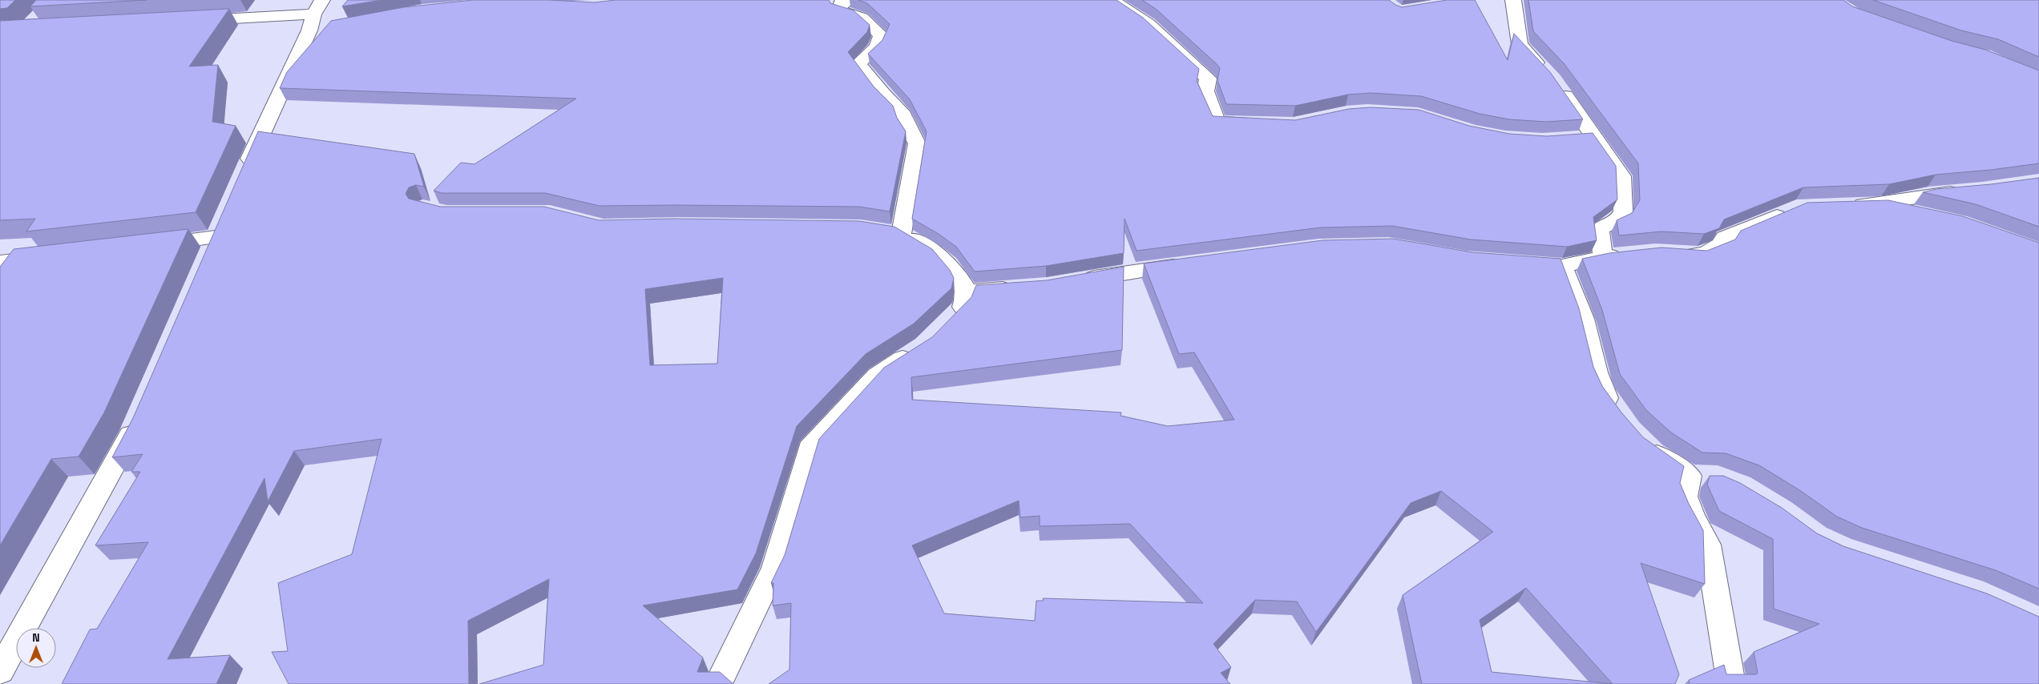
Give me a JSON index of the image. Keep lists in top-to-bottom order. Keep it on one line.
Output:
{"north":"top"}
